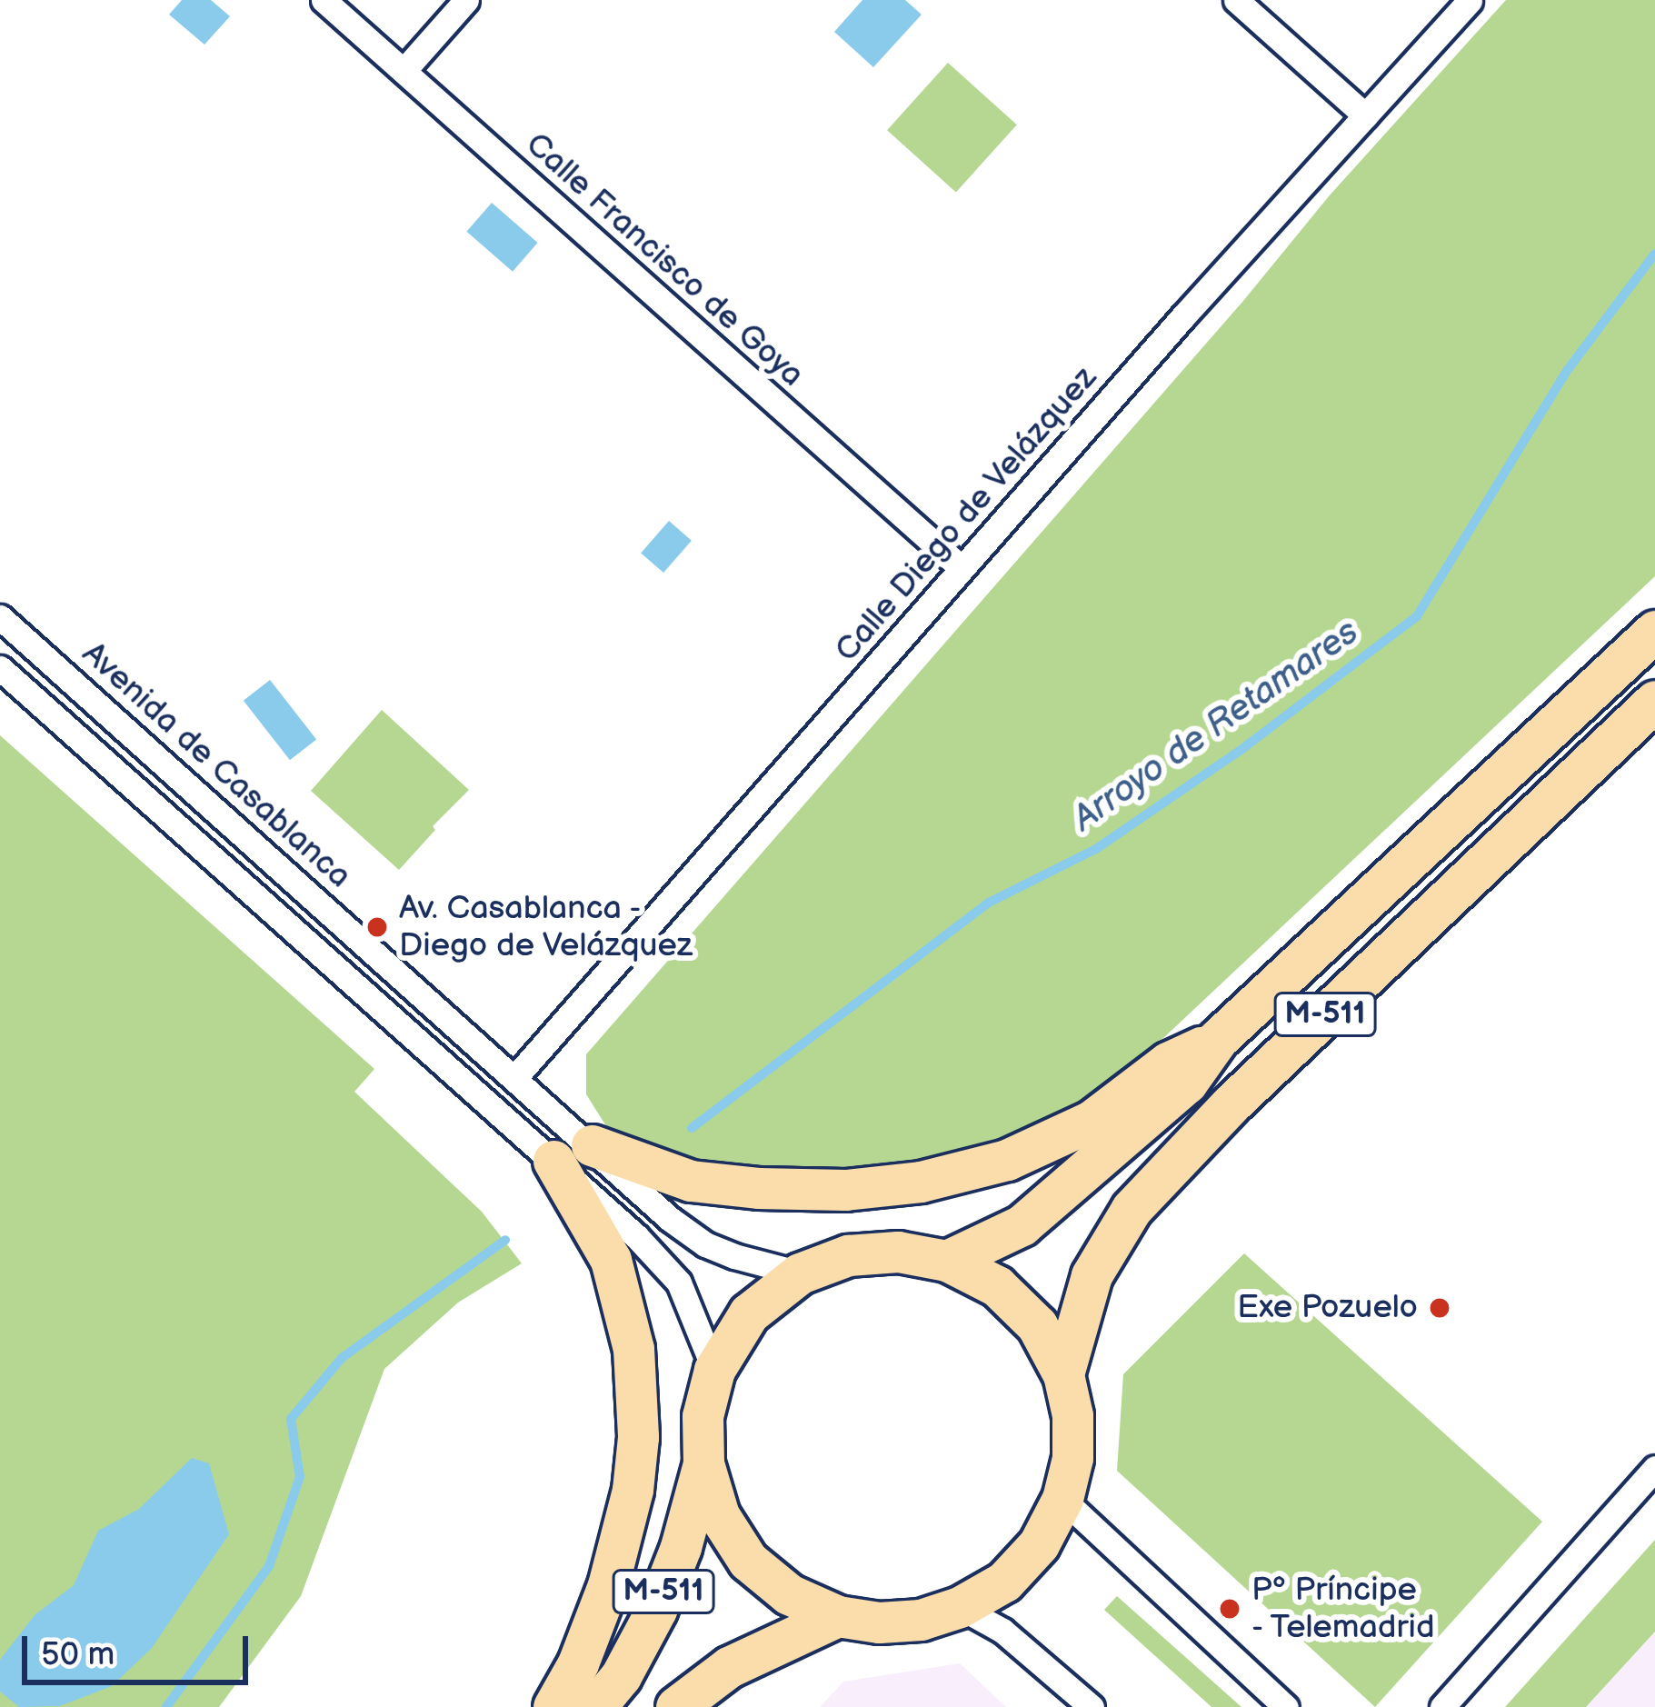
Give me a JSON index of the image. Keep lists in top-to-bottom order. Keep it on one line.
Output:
{"streets":{"highway":["M-511"],"street":["Calle Francisco de Goya","Calle Diego de Velázquez","Avenida de Casablanca"]},"crossings":[["Calle Francisco de Goya","Calle Diego de Velázquez"],["Calle Diego de Velázquez","Avenida de Casablanca"],["Avenida de Casablanca","M-511"]],"water":["Arroyo de Retamares"],"places":["Av. Casablanca - Diego de Velázquez","Exe Pozuelo","Pº Príncipe - Telemadrid"],"scale_bar":"50 m"}
